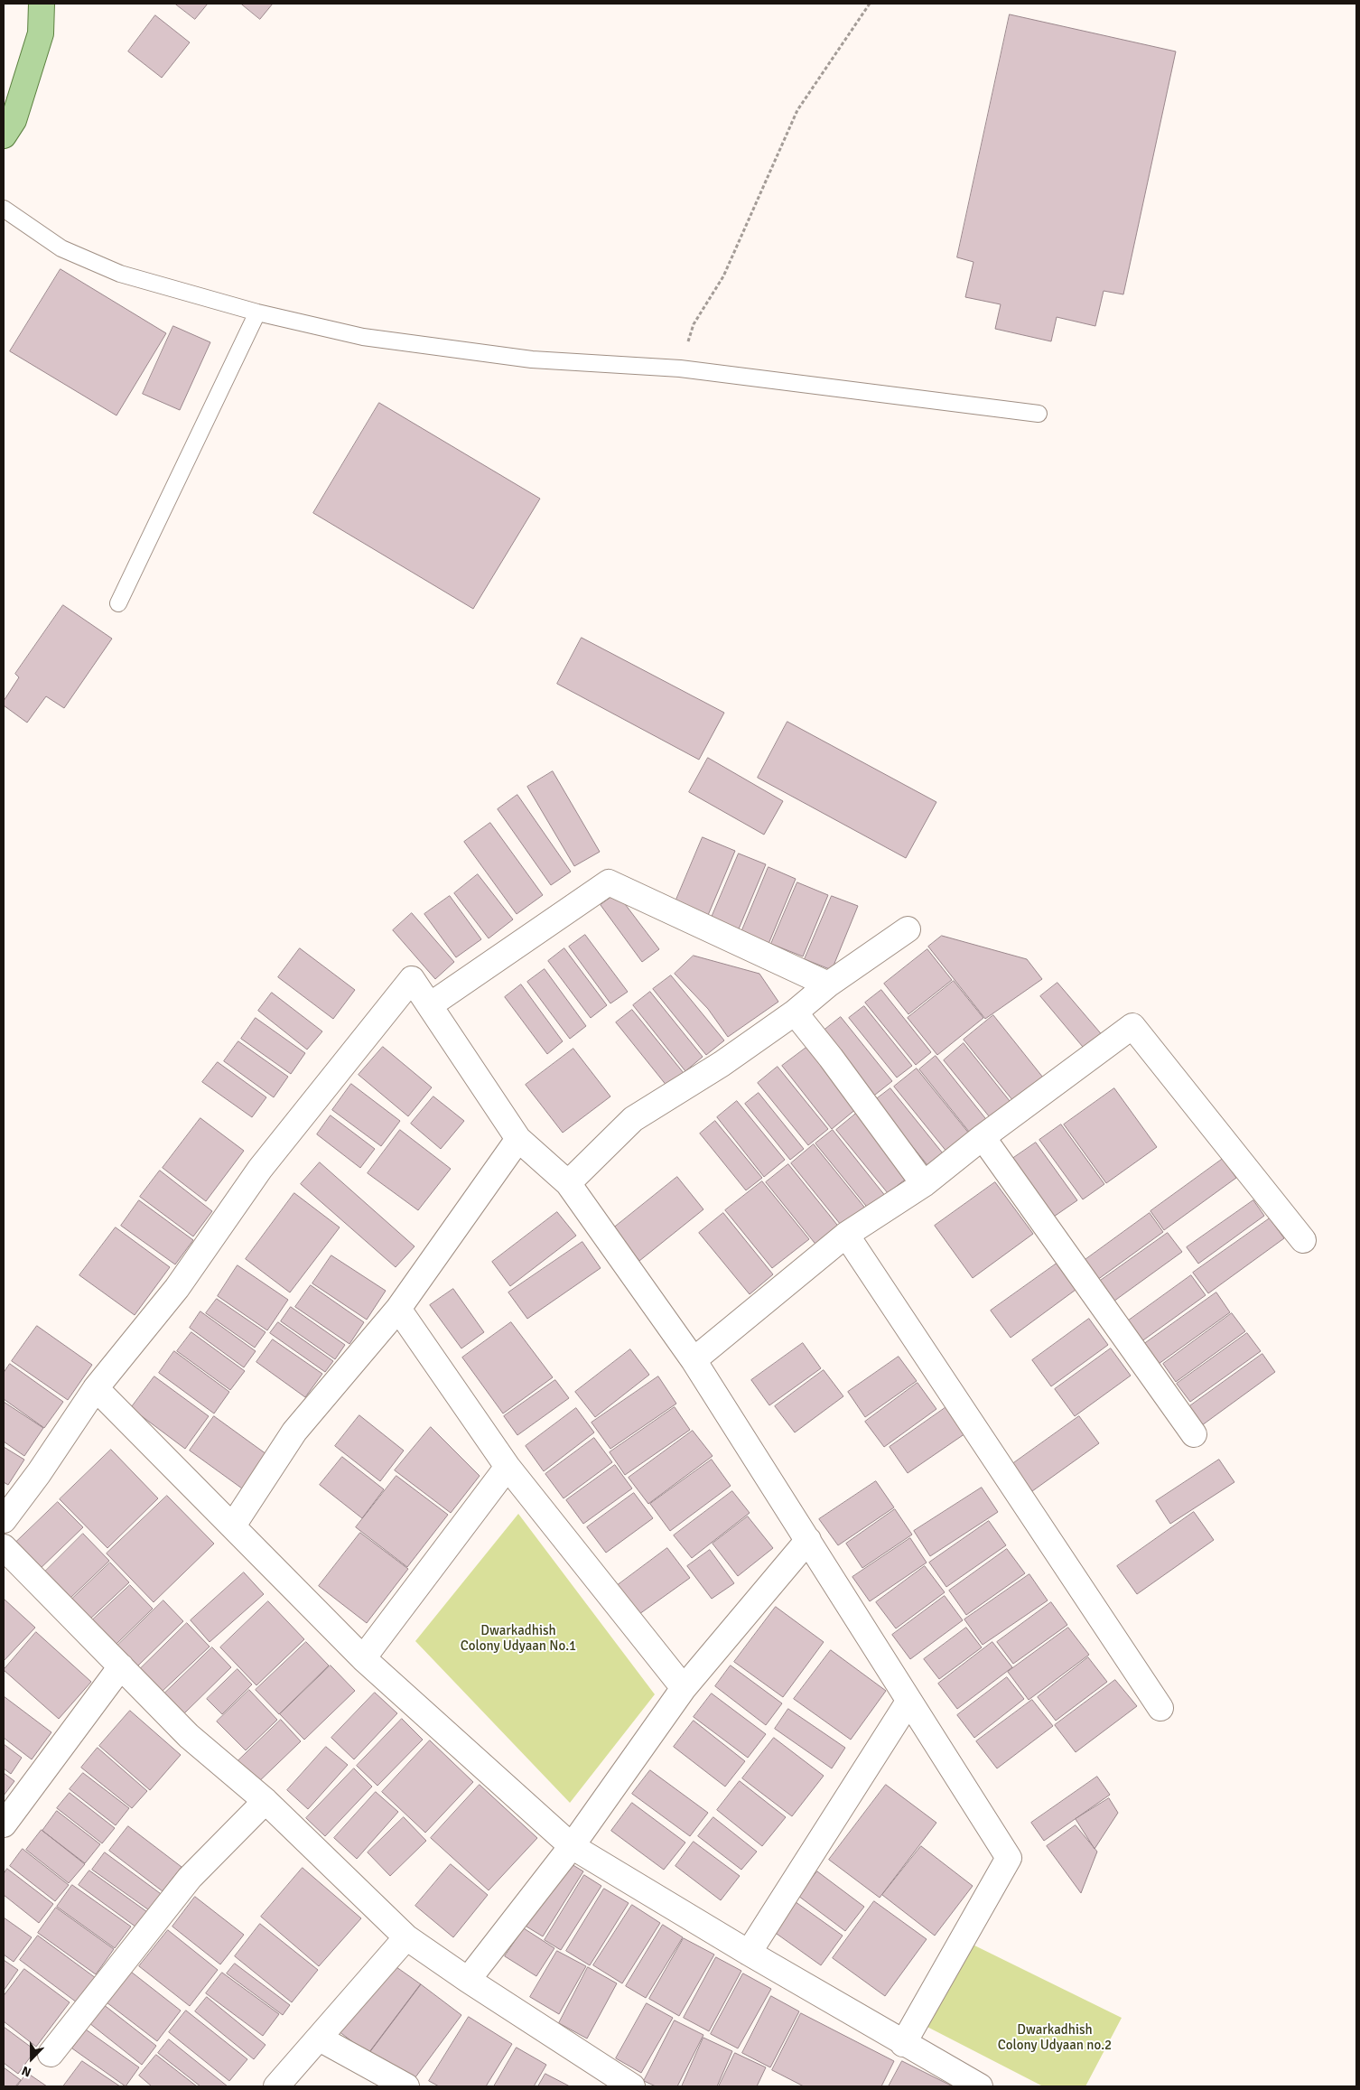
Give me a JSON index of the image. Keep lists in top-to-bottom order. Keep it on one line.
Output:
{"parks":["Dwarkadhish Colony Udyaan No.1","Dwarkadhish Colony Udyaan no.2"],"north":"bottom"}
